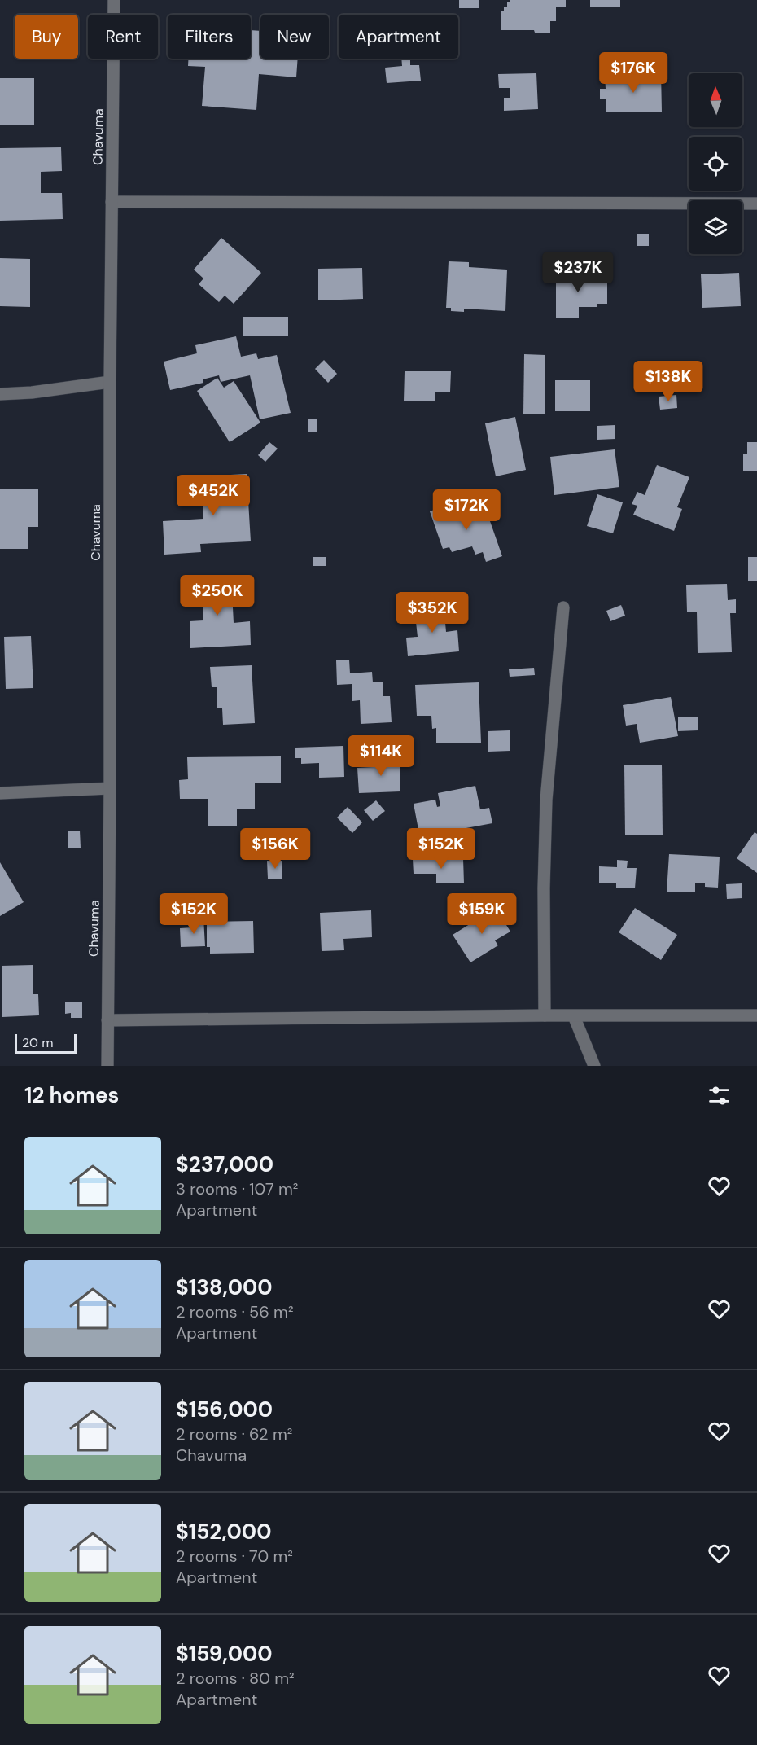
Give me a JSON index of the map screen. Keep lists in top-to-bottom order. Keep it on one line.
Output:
{"streets":{"street":["Chavuma"]},"scale_bar":"20 m","north":"top","page":{"chip":["Buy","Rent","Filters","New","Apartment"],"price":["$176K","$237K","$138K","$452K","$172K","$250K","$352K","$114K","$156K","$152K","$152K","$159K"],"scale":"20 m","heading":"12 homes","list":[{"name":"$237,000","note":"3 rooms · 107 m² · Apartment"},{"name":"$138,000","note":"2 rooms · 56 m² · Apartment"},{"name":"$156,000","note":"2 rooms · 62 m² · Chavuma"},{"name":"$152,000","note":"2 rooms · 70 m² · Apartment"},{"name":"$159,000","note":"2 rooms · 80 m² · Apartment"}]}}
